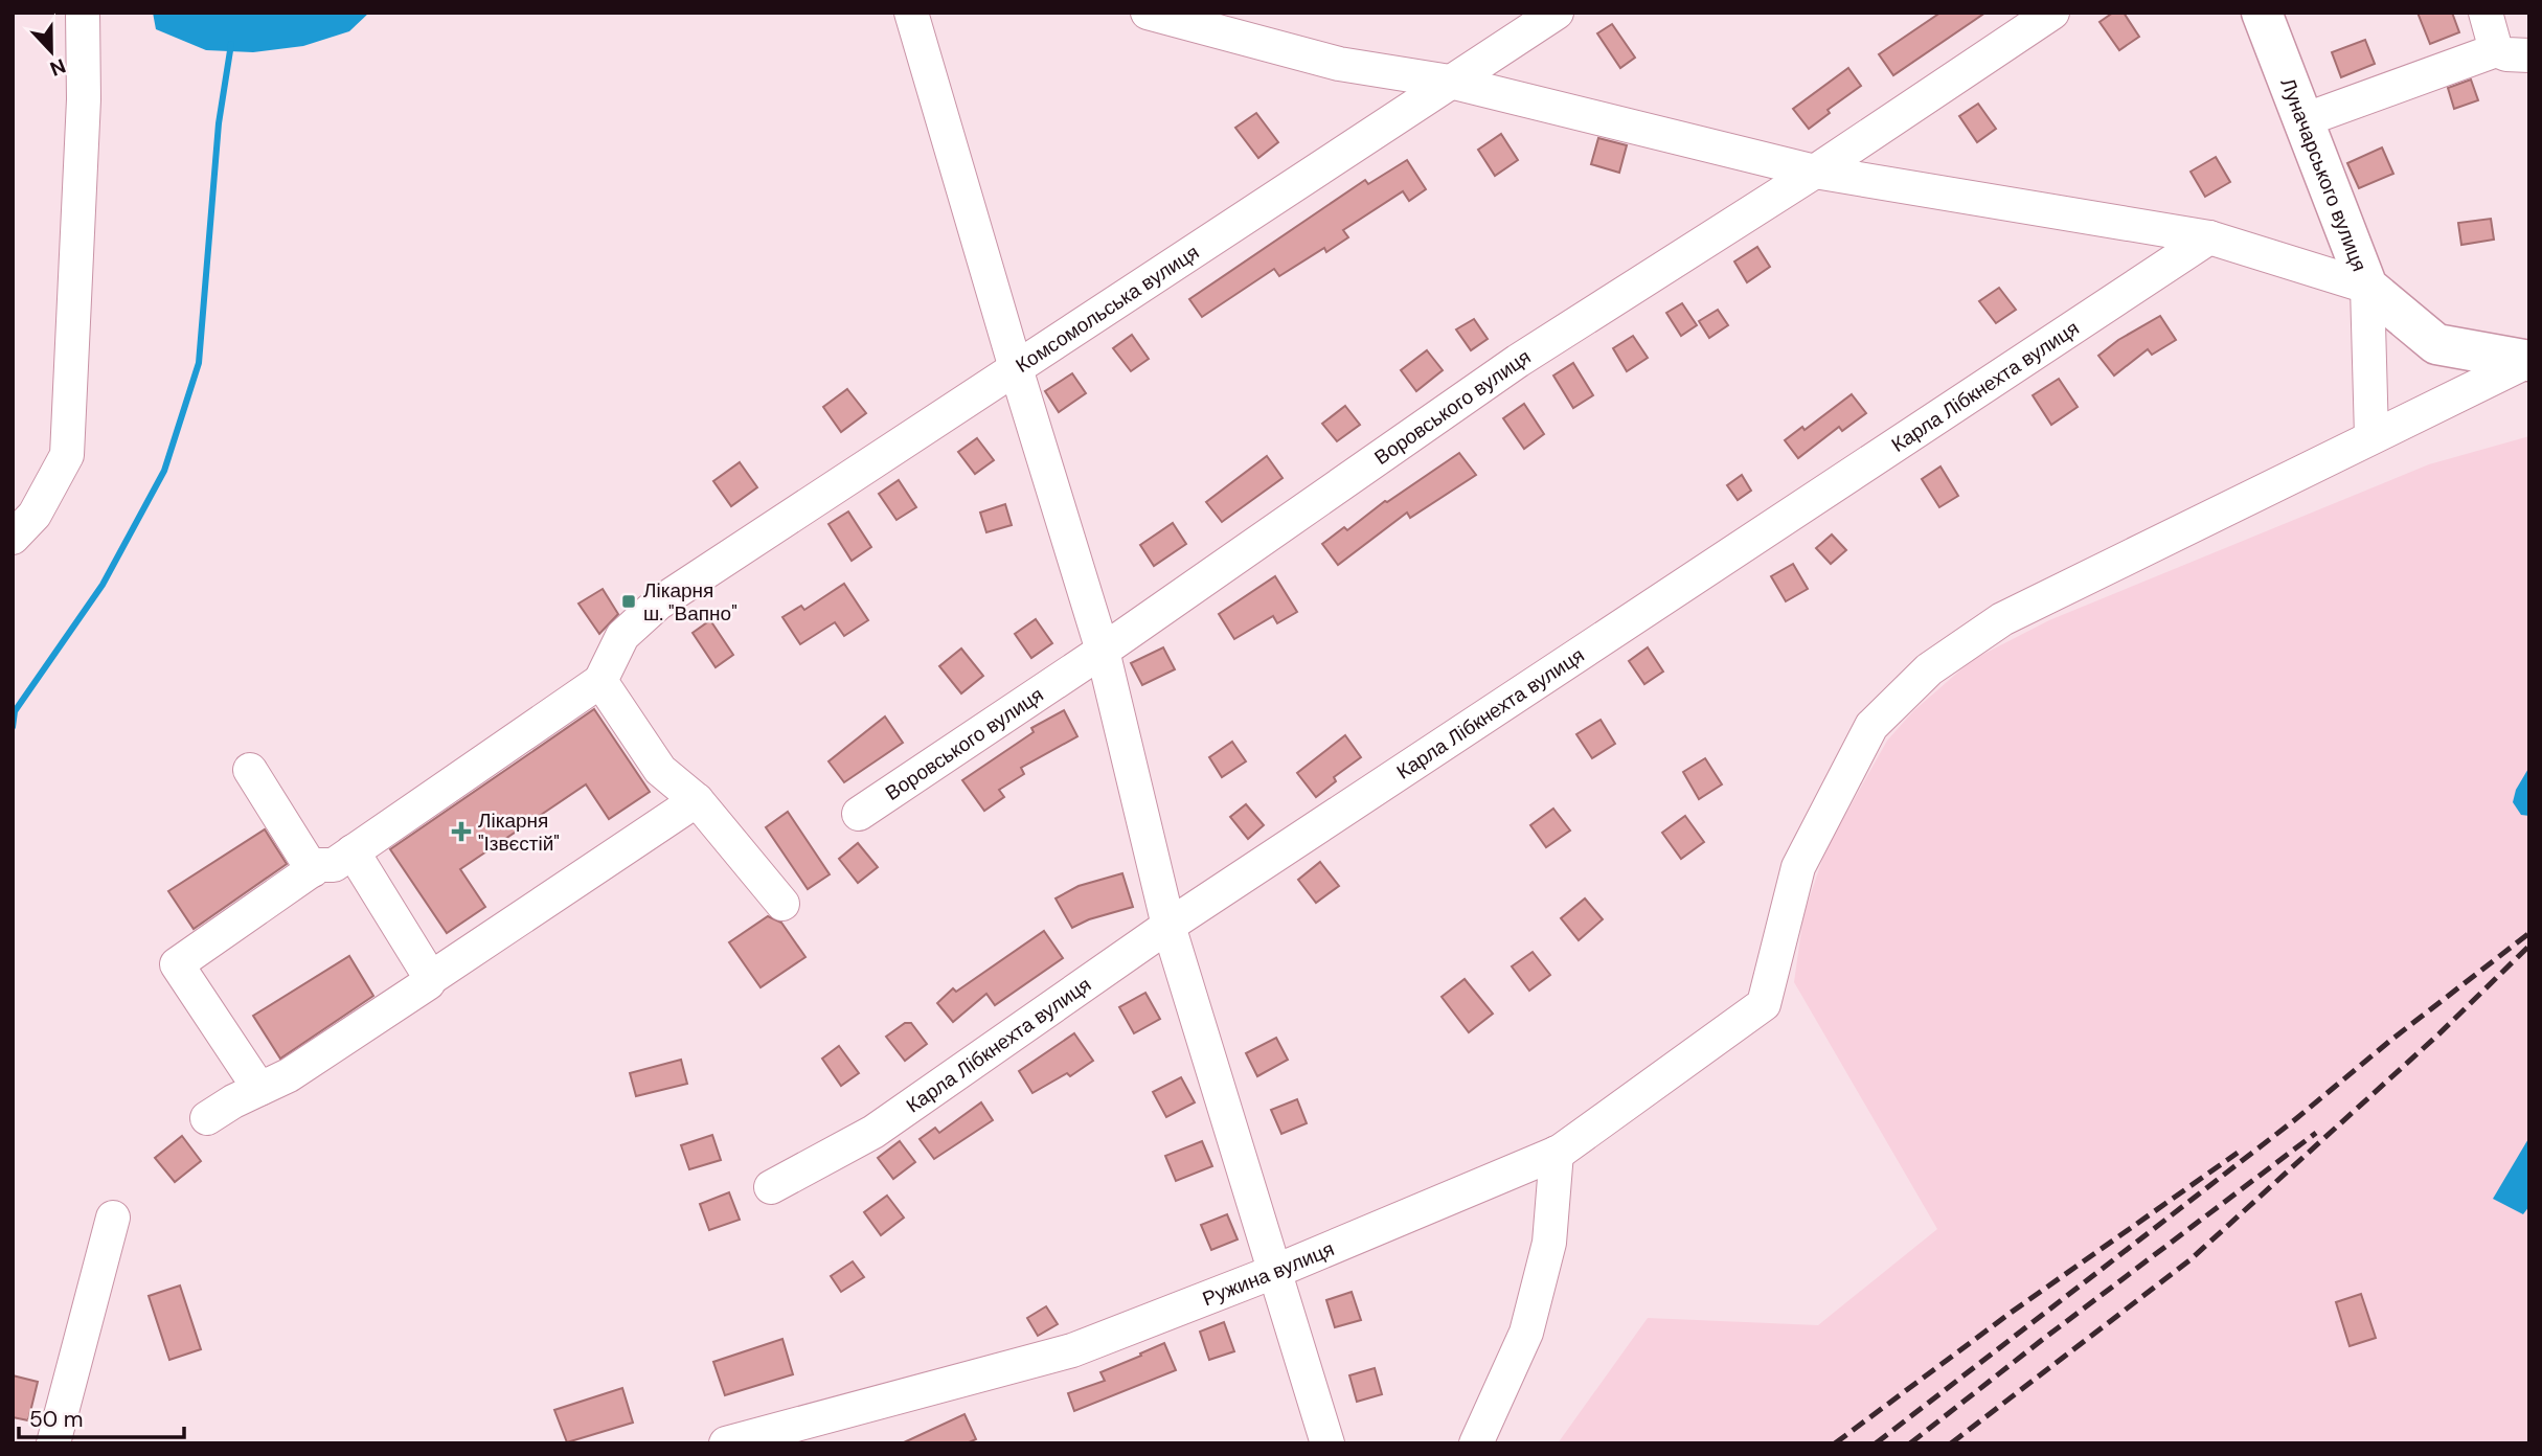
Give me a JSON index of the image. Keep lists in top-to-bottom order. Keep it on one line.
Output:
{"streets":{"main road":["Луначарського вулиця"],"street":["Комсомольська вулиця","Карла Лібкнехта вулиця","Воровського вулиця","Ружина вулиця"]},"places":{"transit":["Лікарня ш. \"Вапно\""],"health":["Лікарня \"Ізвєстій\""]},"scale_bar":"50 m","north":"bottom"}
